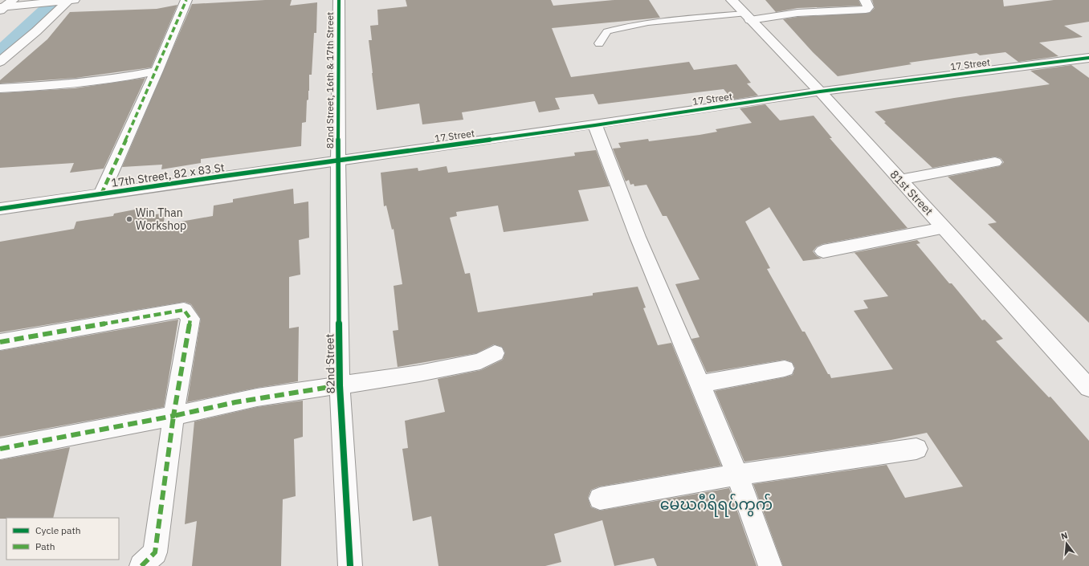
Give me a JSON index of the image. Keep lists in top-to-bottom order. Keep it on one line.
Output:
{"streets":{"street":["17 Street","82nd Street, 16th & 17th Street","17th Street, 82 x 83 St","81st Street","82nd Street"]},"crossings":[["17 Street","82nd Street, 16th & 17th Street"],["17 Street","17th Street, 82 x 83 St"],["17 Street","81st Street"],["17 Street","82nd Street"],["82nd Street, 16th & 17th Street","17th Street, 82 x 83 St"],["82nd Street, 16th & 17th Street","82nd Street"],["17th Street, 82 x 83 St","82nd Street"]],"districts":["မေဃဂီရိရပ်ကွက်"],"places":["Win Than Workshop"],"legend":["Cycle path","Path"],"north":"top"}
